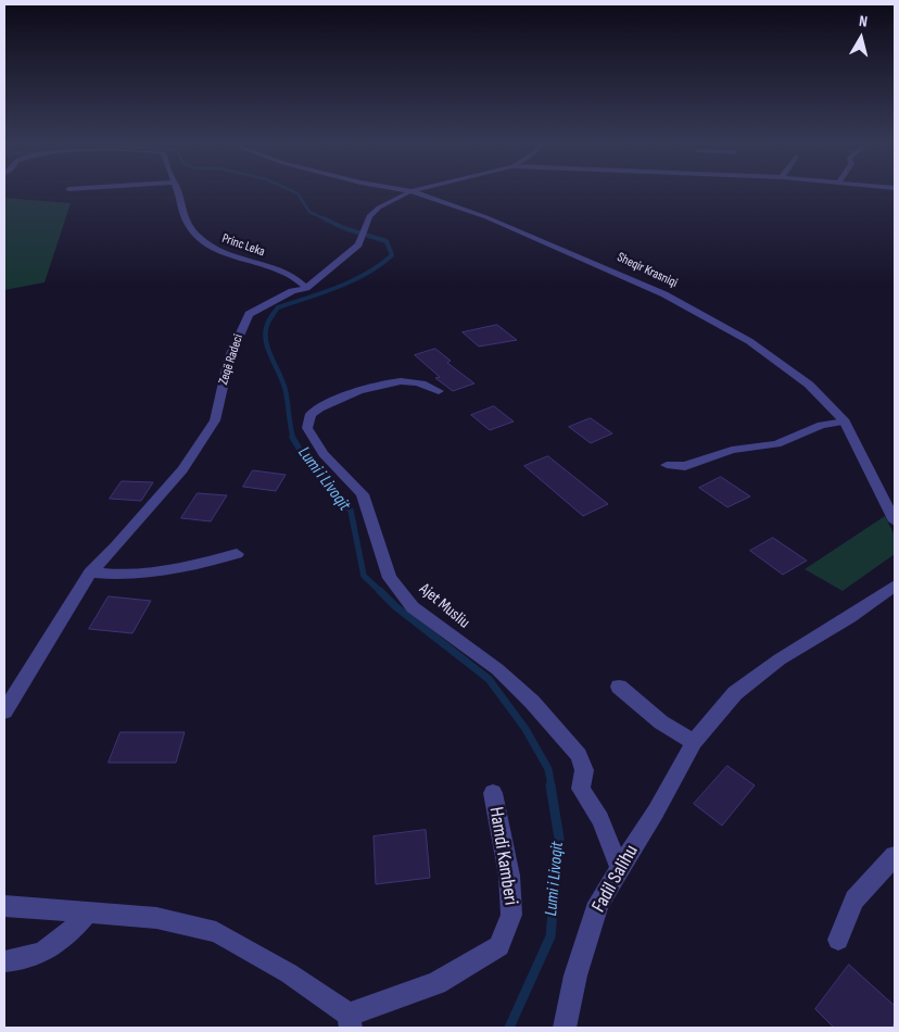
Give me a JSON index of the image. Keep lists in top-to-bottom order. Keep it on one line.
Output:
{"streets":{"street":["Princ Leka","Sheqir Krasniqi","Zeqë Radeci","Ajet Musliu","Hamdi Kamberi","Fadil Salihu"]},"crossings":[["Princ Leka","Zeqë Radeci"],["Sheqir Krasniqi","Zeqë Radeci"],["Ajet Musliu","Fadil Salihu"]],"water":["Lumi i Livoqit"],"north":"top"}
